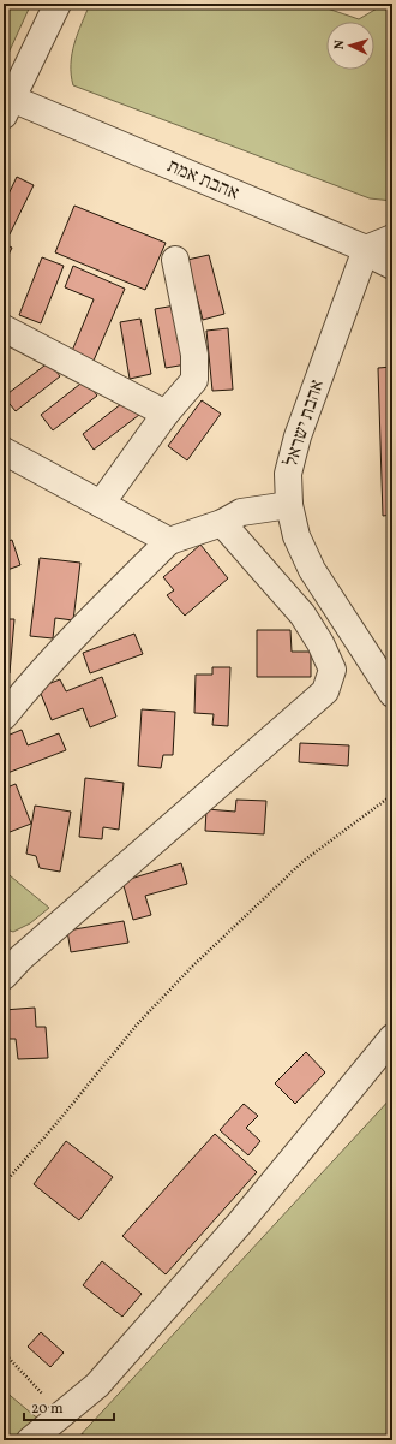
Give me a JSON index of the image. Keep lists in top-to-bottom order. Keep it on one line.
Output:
{"streets":{"street":["אהבת אמת","אהבת ישראל"]},"crossings":[["אהבת אמת","אהבת ישראל"]],"scale_bar":"20 m","north":"left"}
